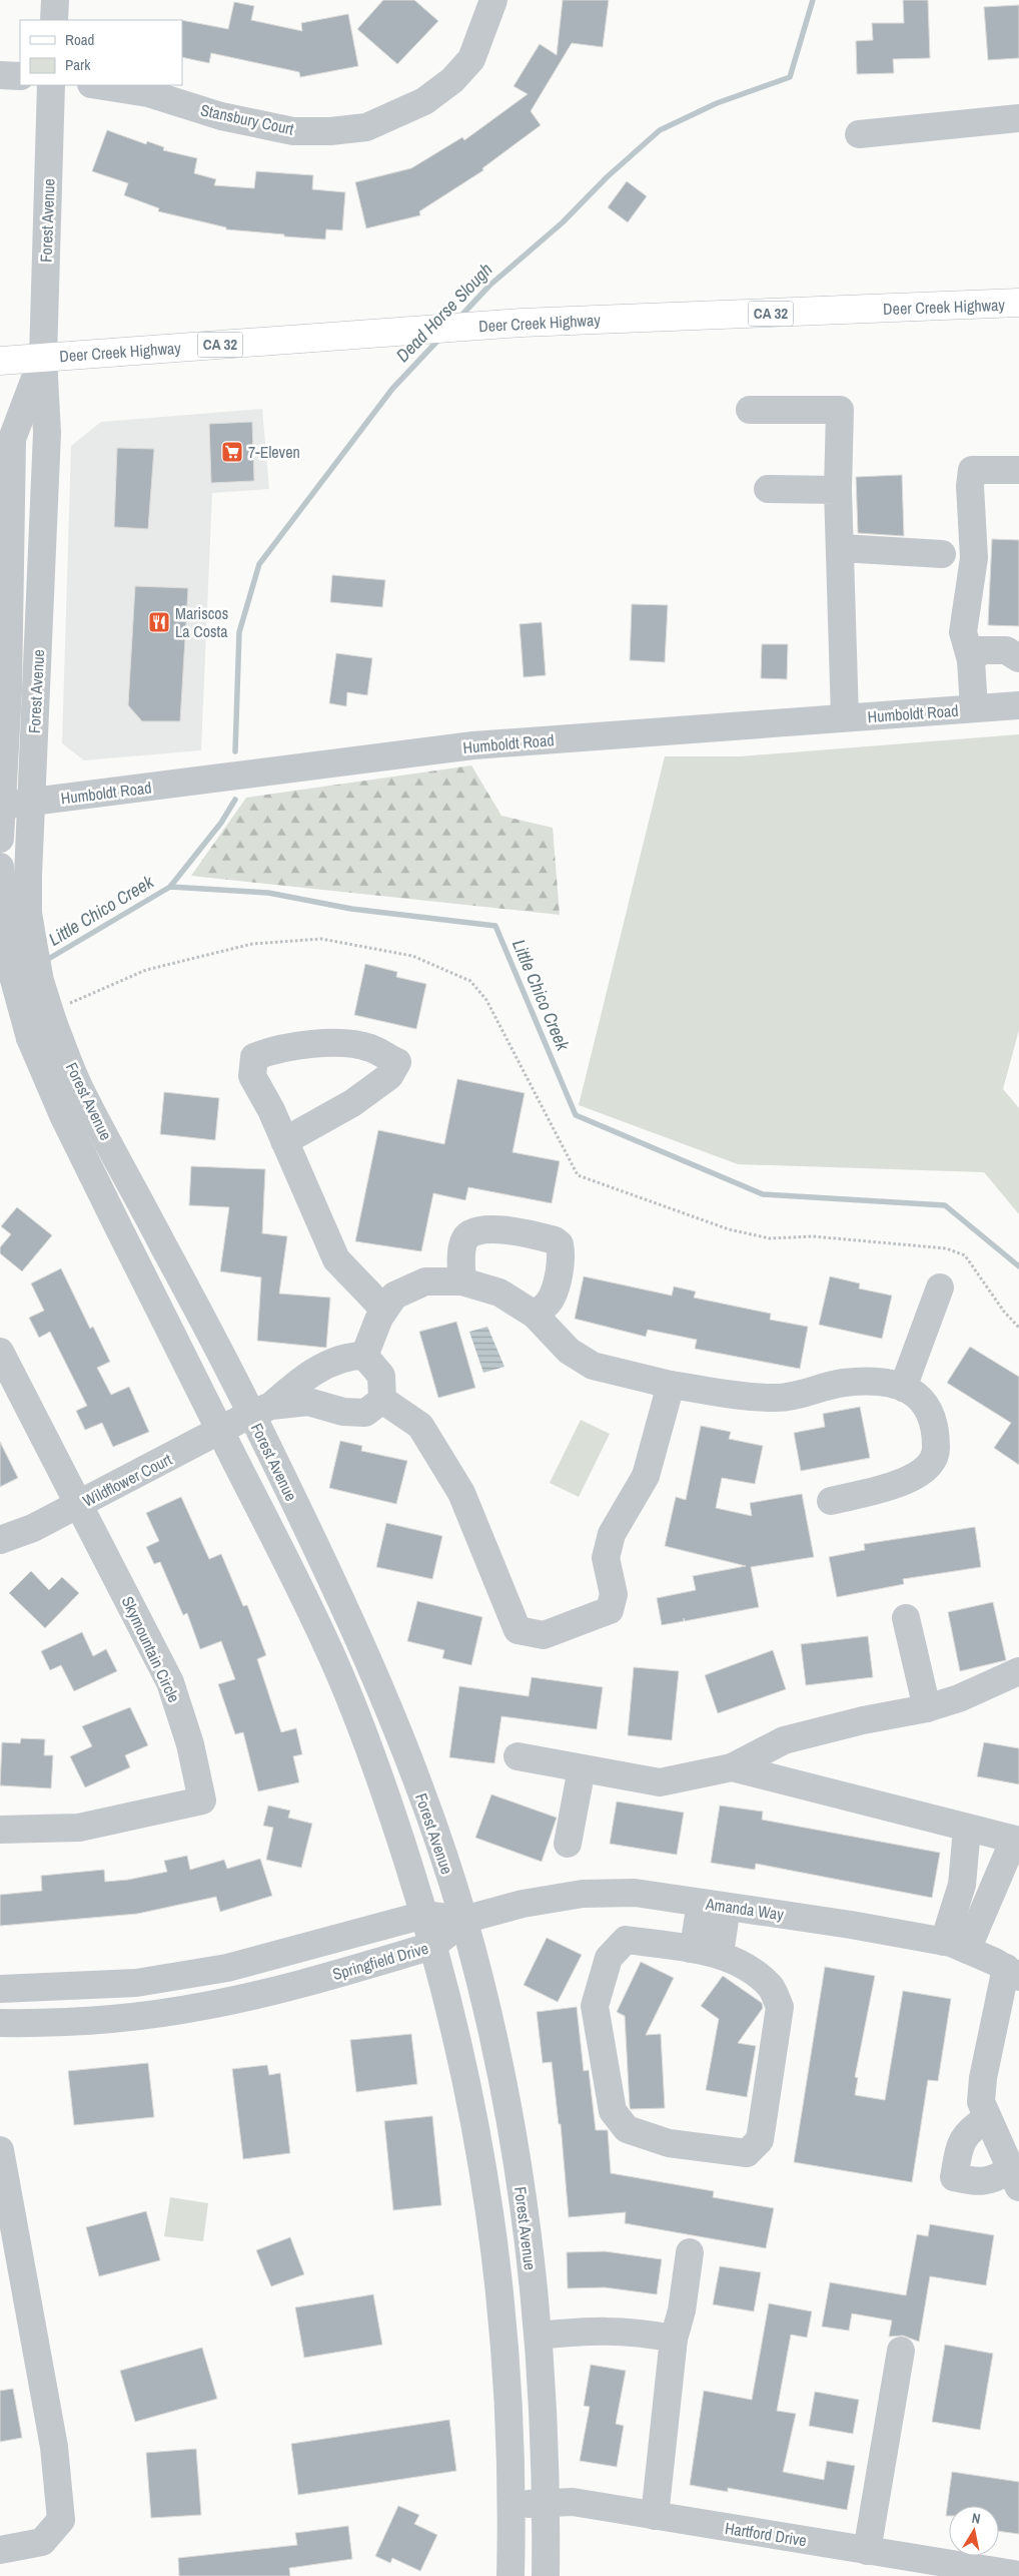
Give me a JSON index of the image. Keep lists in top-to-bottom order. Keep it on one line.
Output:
{"streets":{"main road":["Deer Creek Highway","CA 32"],"street":["Stansbury Court","Forest Avenue","Humboldt Road","Wildflower Court","Skymountain Circle","Amanda Way","Springfield Drive","Hartford Drive"]},"crossings":[["Forest Avenue","Deer Creek Highway"],["Forest Avenue","Humboldt Road"],["Forest Avenue","Wildflower Court"],["Forest Avenue","Amanda Way"],["Forest Avenue","Springfield Drive"],["Forest Avenue","Hartford Drive"],["Wildflower Court","Skymountain Circle"],["Amanda Way","Springfield Drive"]],"water":["Dead Horse Slough","Little Chico Creek"],"places":{"supermarket":["7-Eleven"],"restaurant":["Mariscos La Costa"]},"legend":["Road","Park"],"north":"top"}
